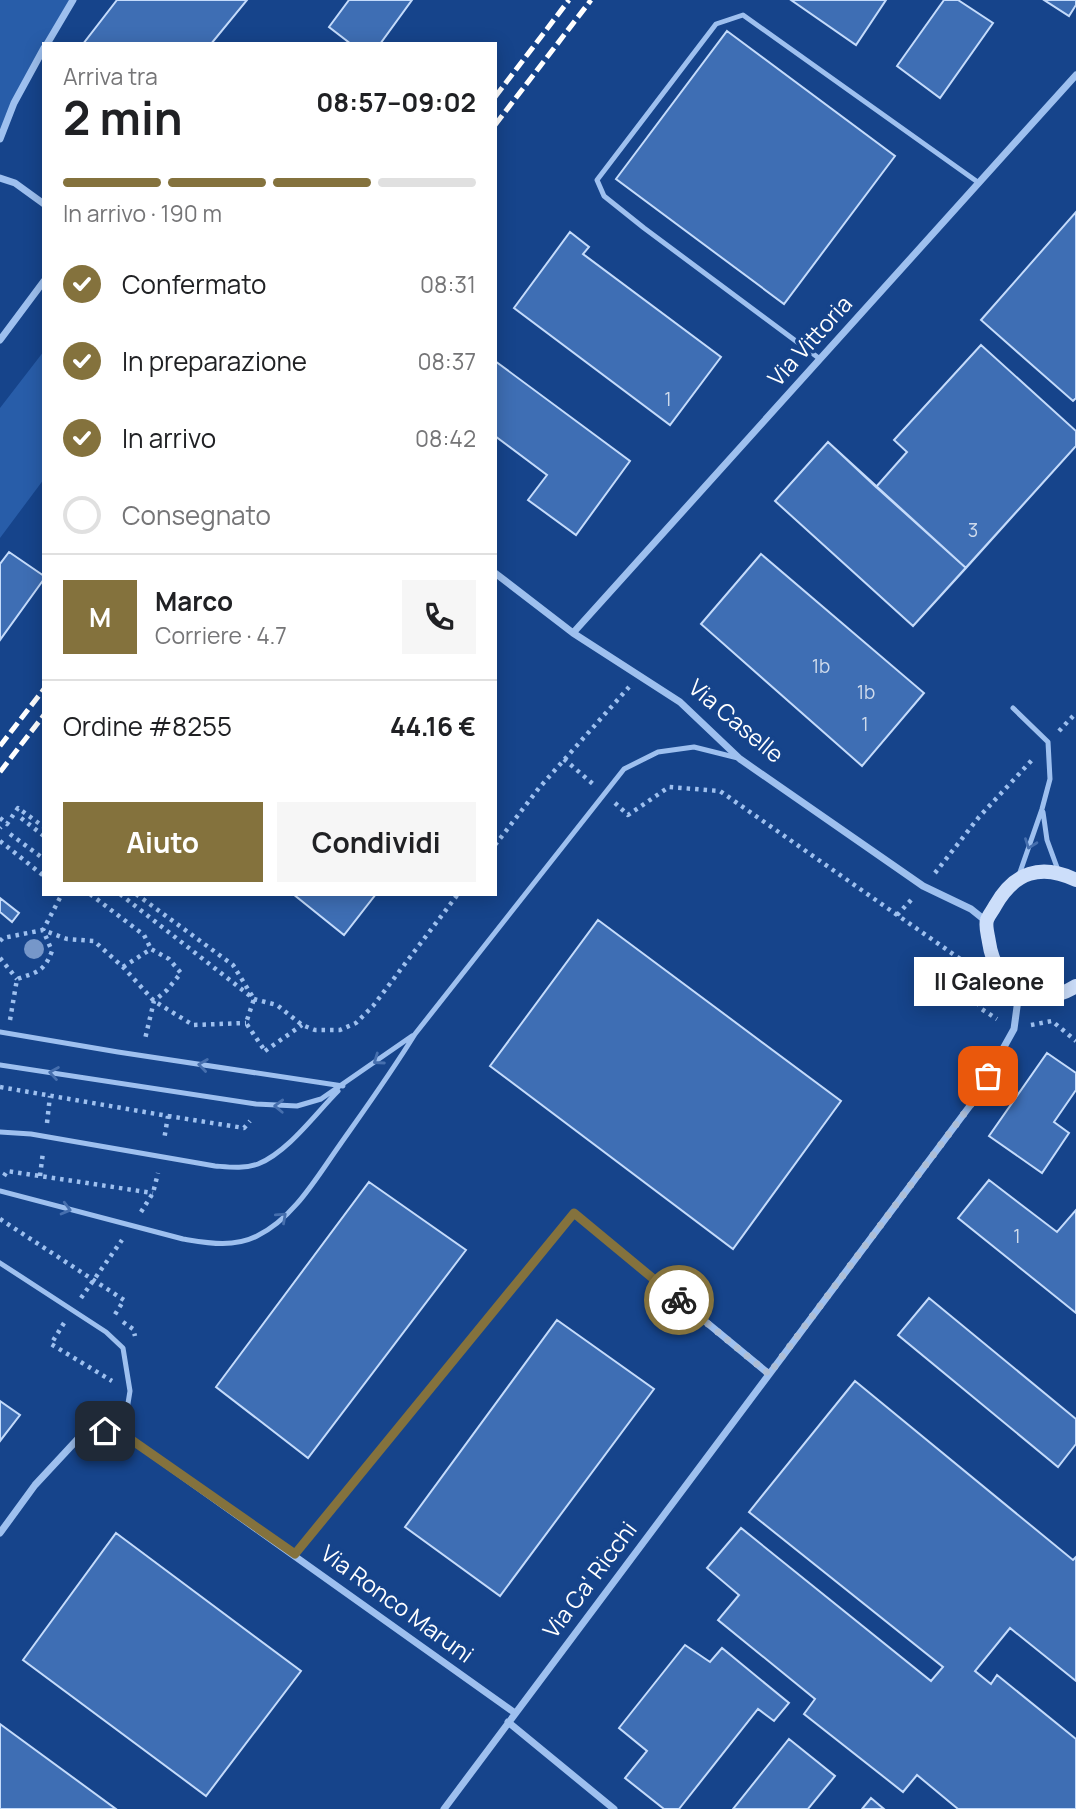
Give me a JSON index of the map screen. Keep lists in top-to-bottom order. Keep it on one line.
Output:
{"streets":{"street":["Via Vittoria","Via Caselle","Via Ca' Ricchi","Via Ronco Maruni"]},"crossings":[["Via Vittoria","Via Caselle"],["Via Ca' Ricchi","Via Ronco Maruni"]],"places":["Il Galeone"],"house_numbers":["1","3","1b","1b","1","1"],"page":{"heading":["2 min","Arriva tra","08:57–09:02"],"panel":["Marco","Corriere · 4.7","Ordine #8255","44.16 €"],"bar":"In arrivo · 190 m","list":[["Confermato","08:31"],["In preparazione","08:37"],["In arrivo","08:42"],"Consegnato"],"round":"M","buttons":["Aiuto","Condividi"],"bubble":"Il Galeone"}}
